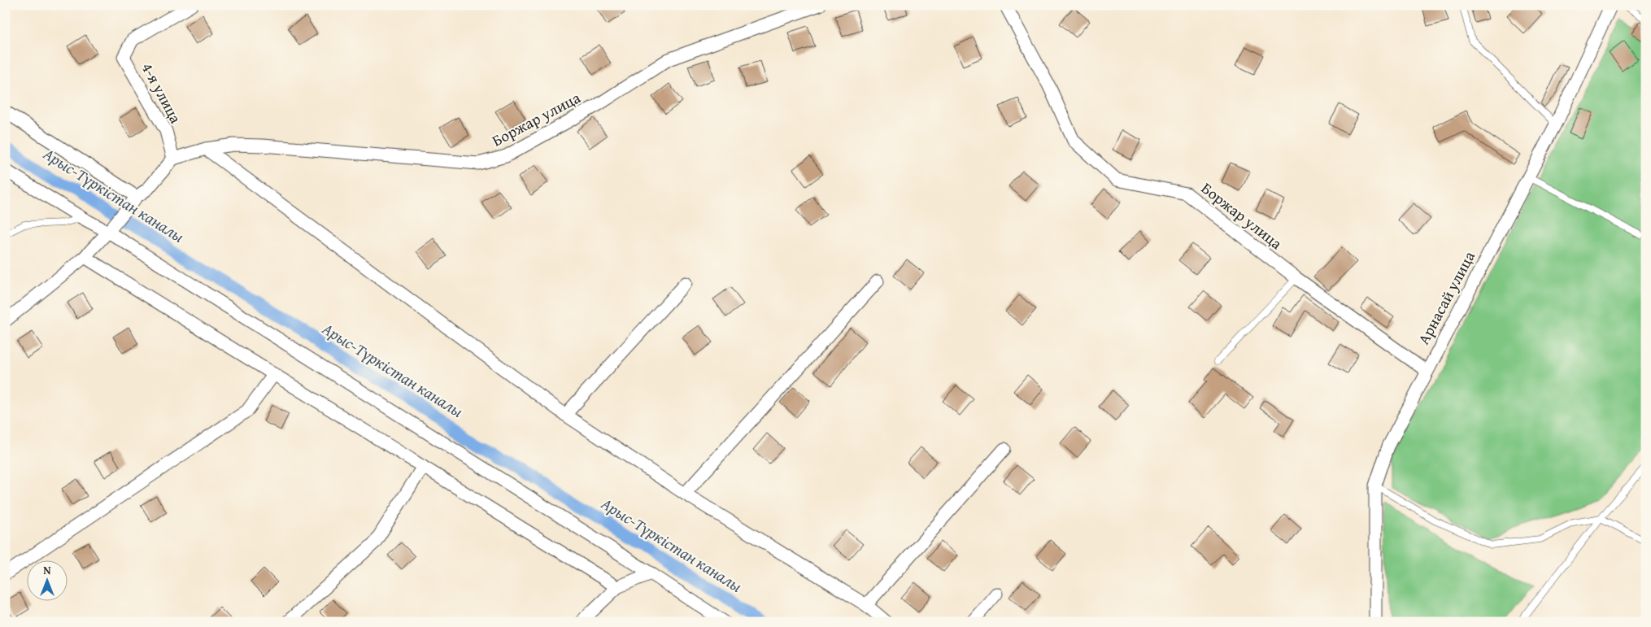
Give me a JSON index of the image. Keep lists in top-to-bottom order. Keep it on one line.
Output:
{"streets":{"street":["4-я улица","Боржар улица","Арнасай улица"]},"crossings":[["4-я улица","Боржар улица"],["Боржар улица","Арнасай улица"]],"water":["Арыс-Түркістан каналы"],"north":"top"}
